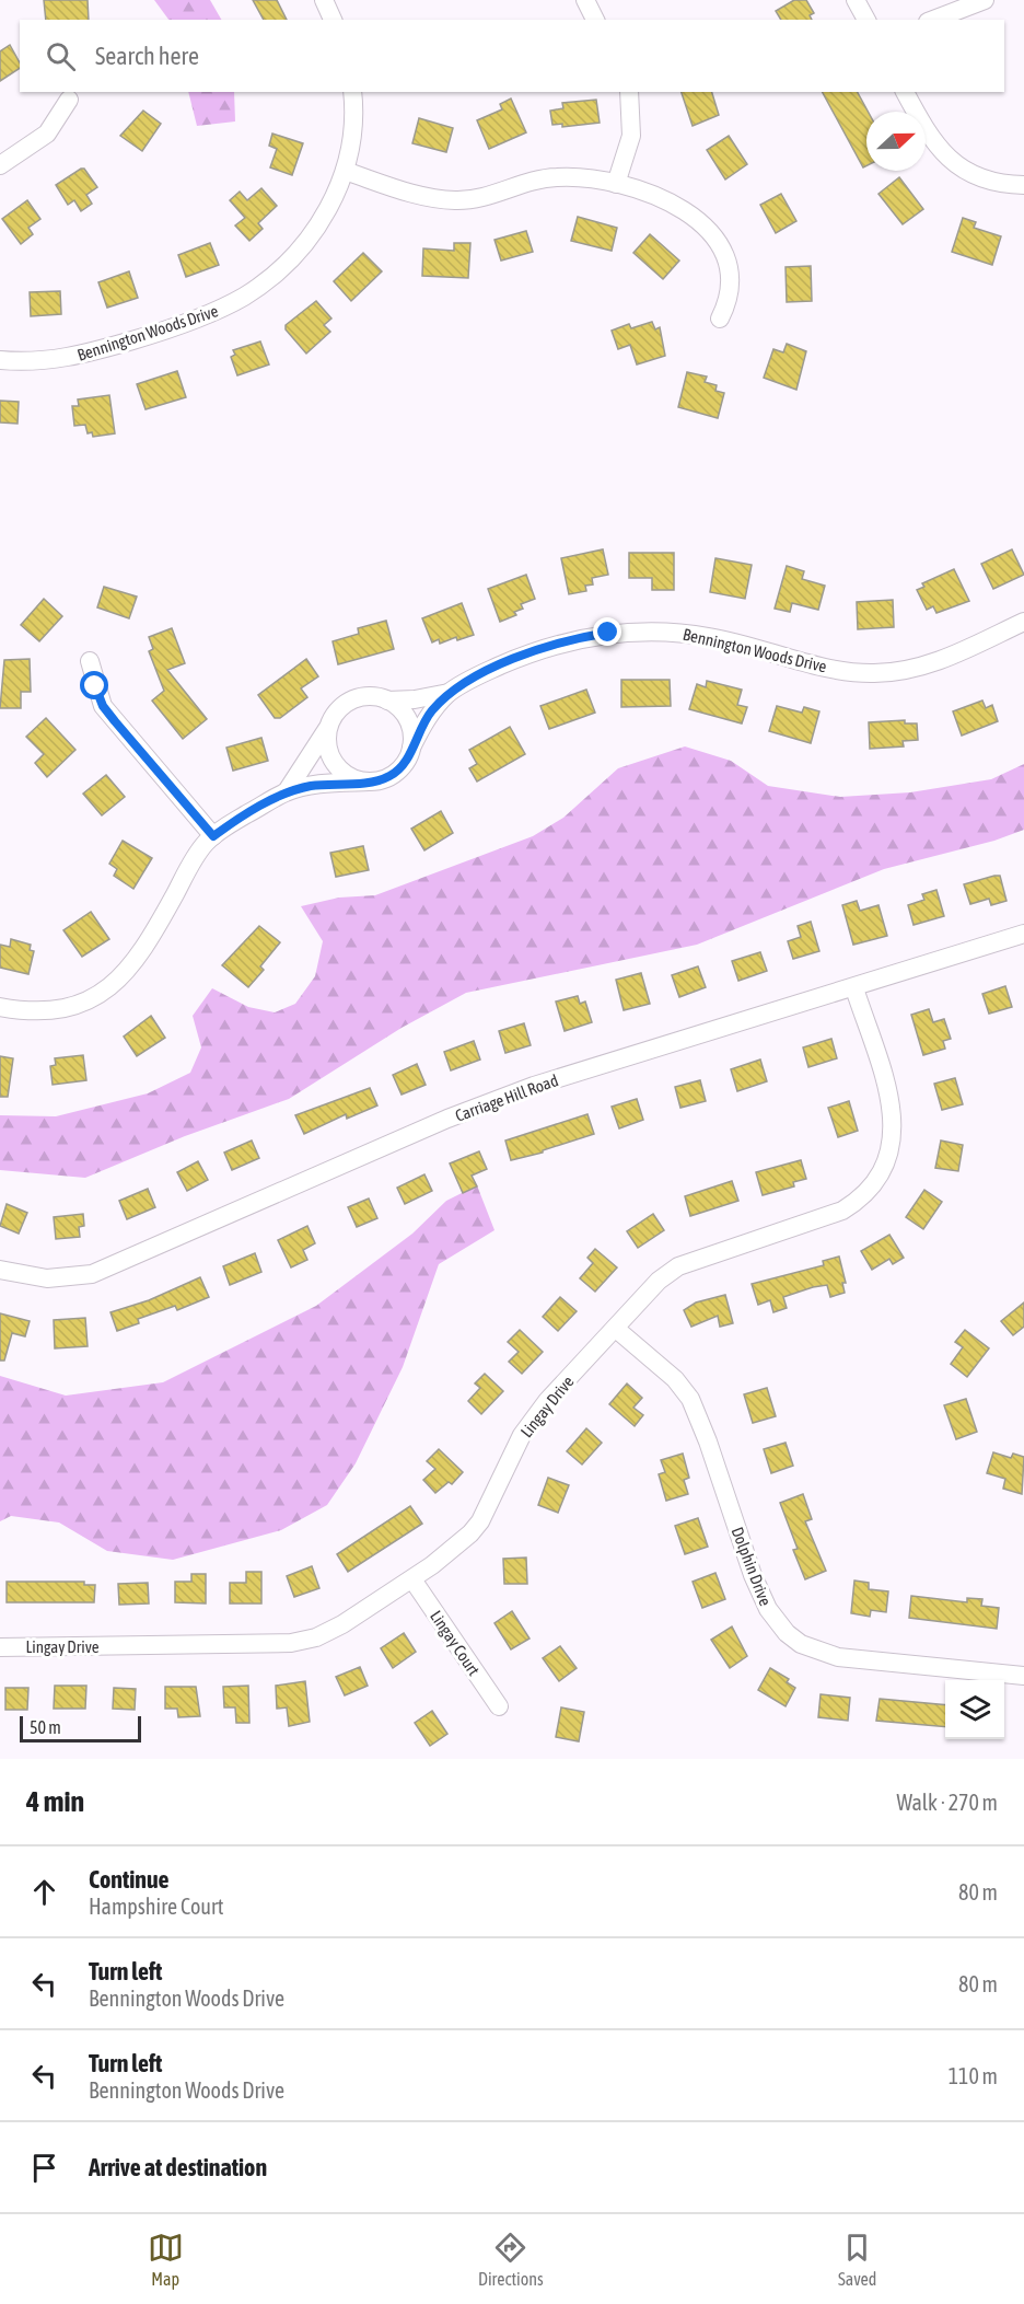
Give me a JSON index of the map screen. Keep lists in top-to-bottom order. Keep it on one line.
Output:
{"streets":{"street":["Bennington Woods Drive","Carriage Hill Road","Lingay Drive","Dolphin Drive","Lingay Court"]},"crossings":[["Carriage Hill Road","Lingay Drive"],["Lingay Drive","Dolphin Drive"],["Lingay Drive","Lingay Court"]],"scale_bar":"50 m","north":"right","page":{"search":"Search here","scale":"50 m","heading":["4 min","Walk · 270 m"],"list":[["Continue","Hampshire Court","80 m"],["Turn left","Bennington Woods Drive","80 m"],["Turn left","Bennington Woods Drive","110 m"],"Arrive at destination"],"nav":["Map","Directions","Saved"]}}
